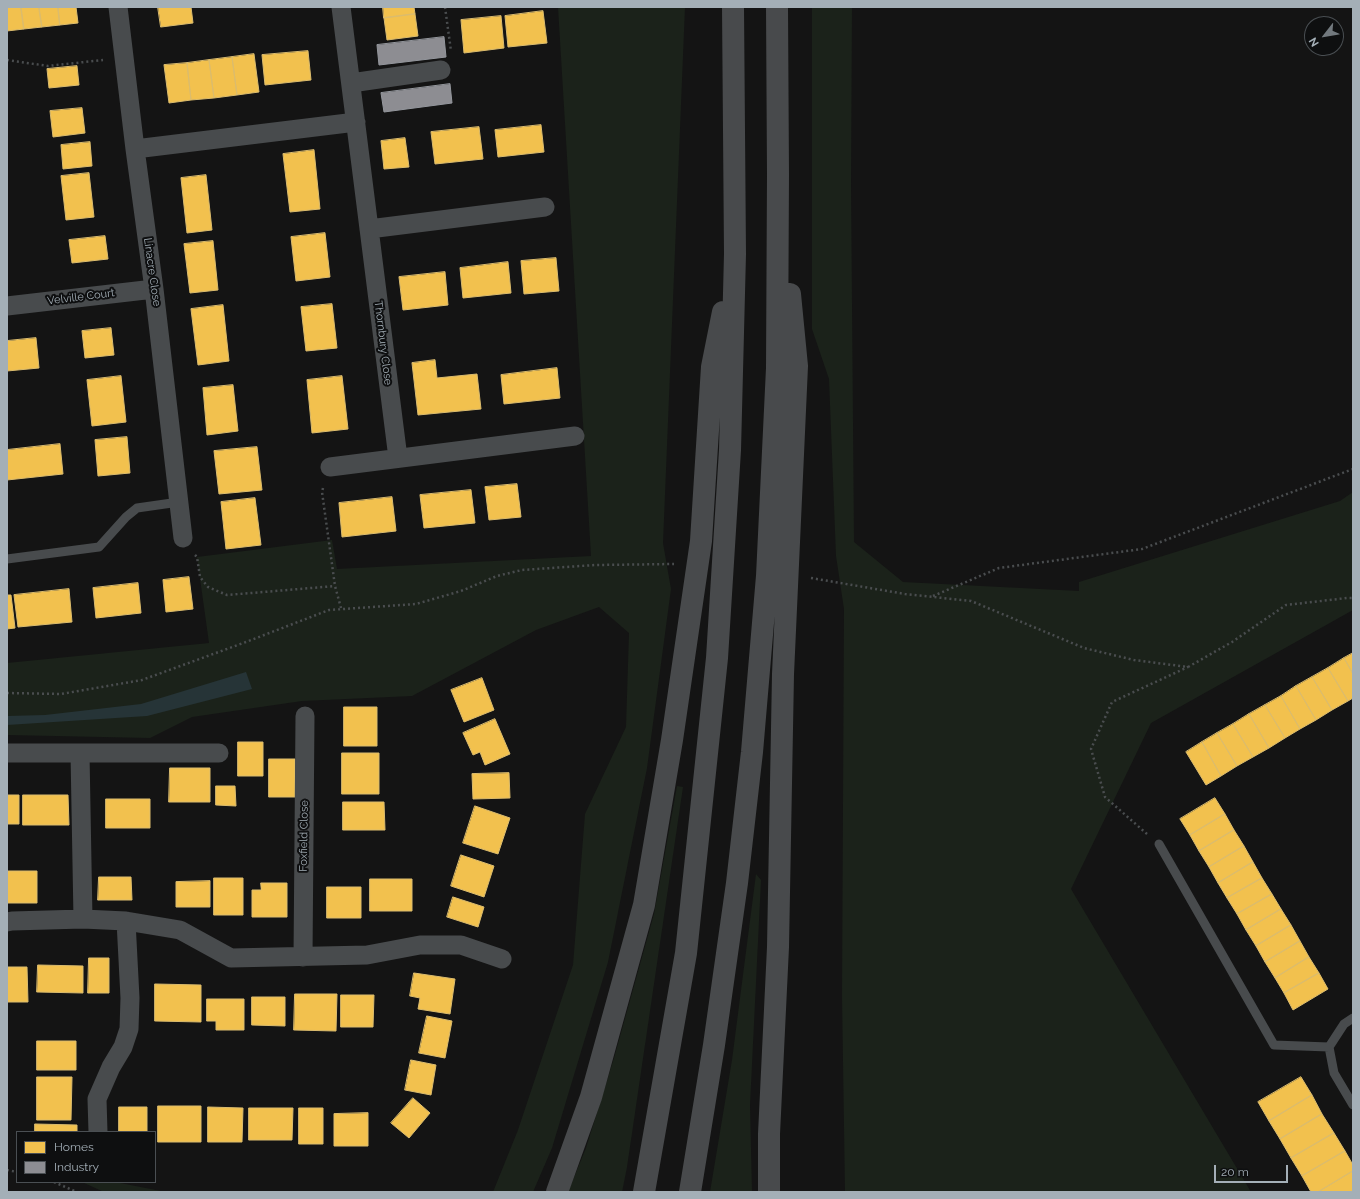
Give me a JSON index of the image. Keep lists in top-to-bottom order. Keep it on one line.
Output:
{"streets":{"street":["Linacre Close","Velville Court","Thornbury Close","Foxfield Close"]},"crossings":[["Linacre Close","Velville Court"]],"legend":["Homes","Industry"],"scale_bar":"20 m","north":"bottom left"}
